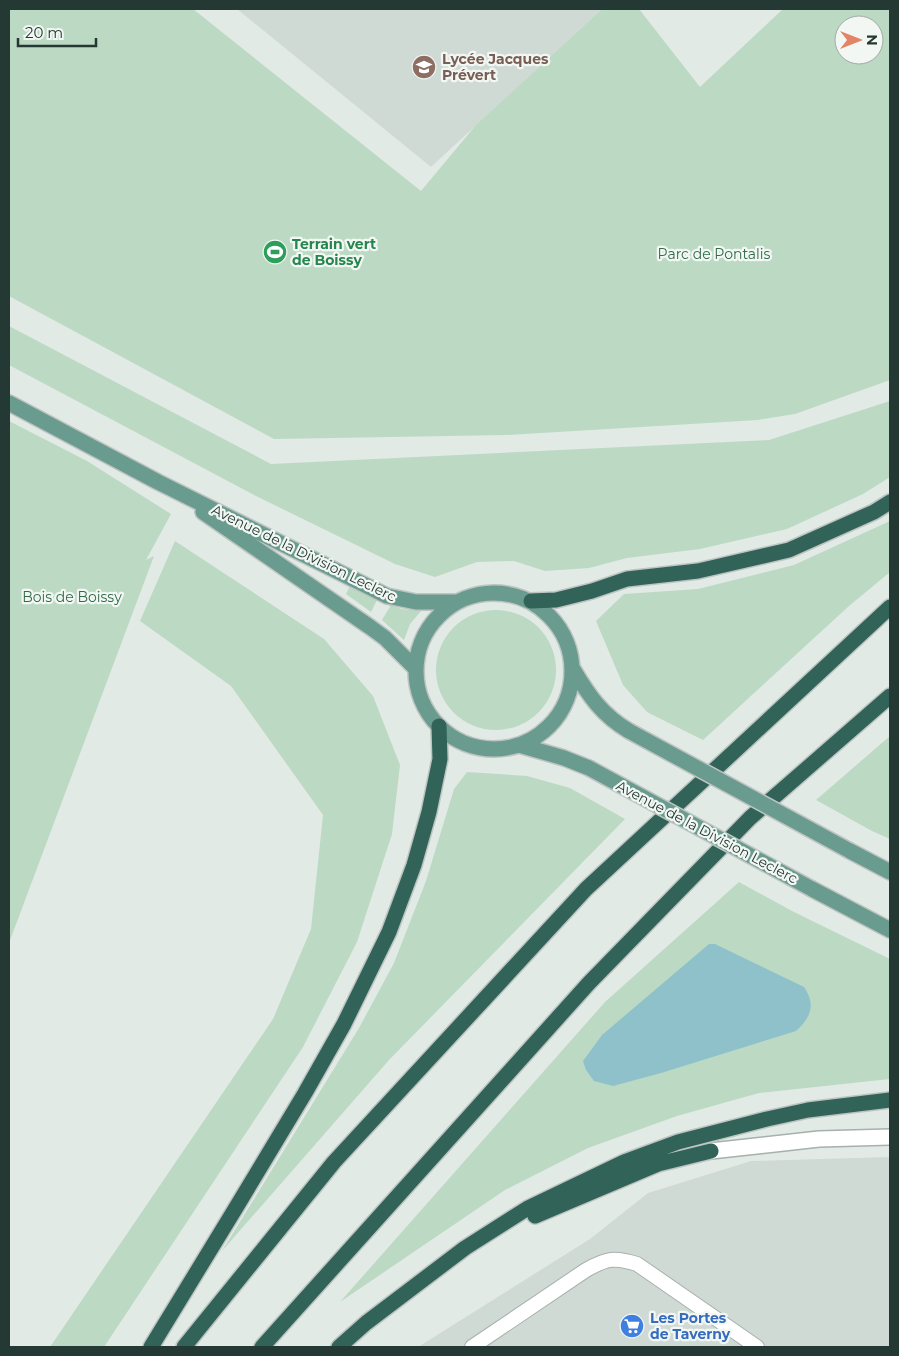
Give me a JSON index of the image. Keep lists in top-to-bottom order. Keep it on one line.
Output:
{"streets":{"main road":["Avenue de la Division Leclerc"]},"parks":["Parc de Pontalis","Bois de Boissy"],"places":{"school or university":["Lycée Jacques Prévert"],"sports":["Terrain vert de Boissy"],"supermarket":["Les Portes de Taverny"]},"scale_bar":"20 m","north":"right"}
